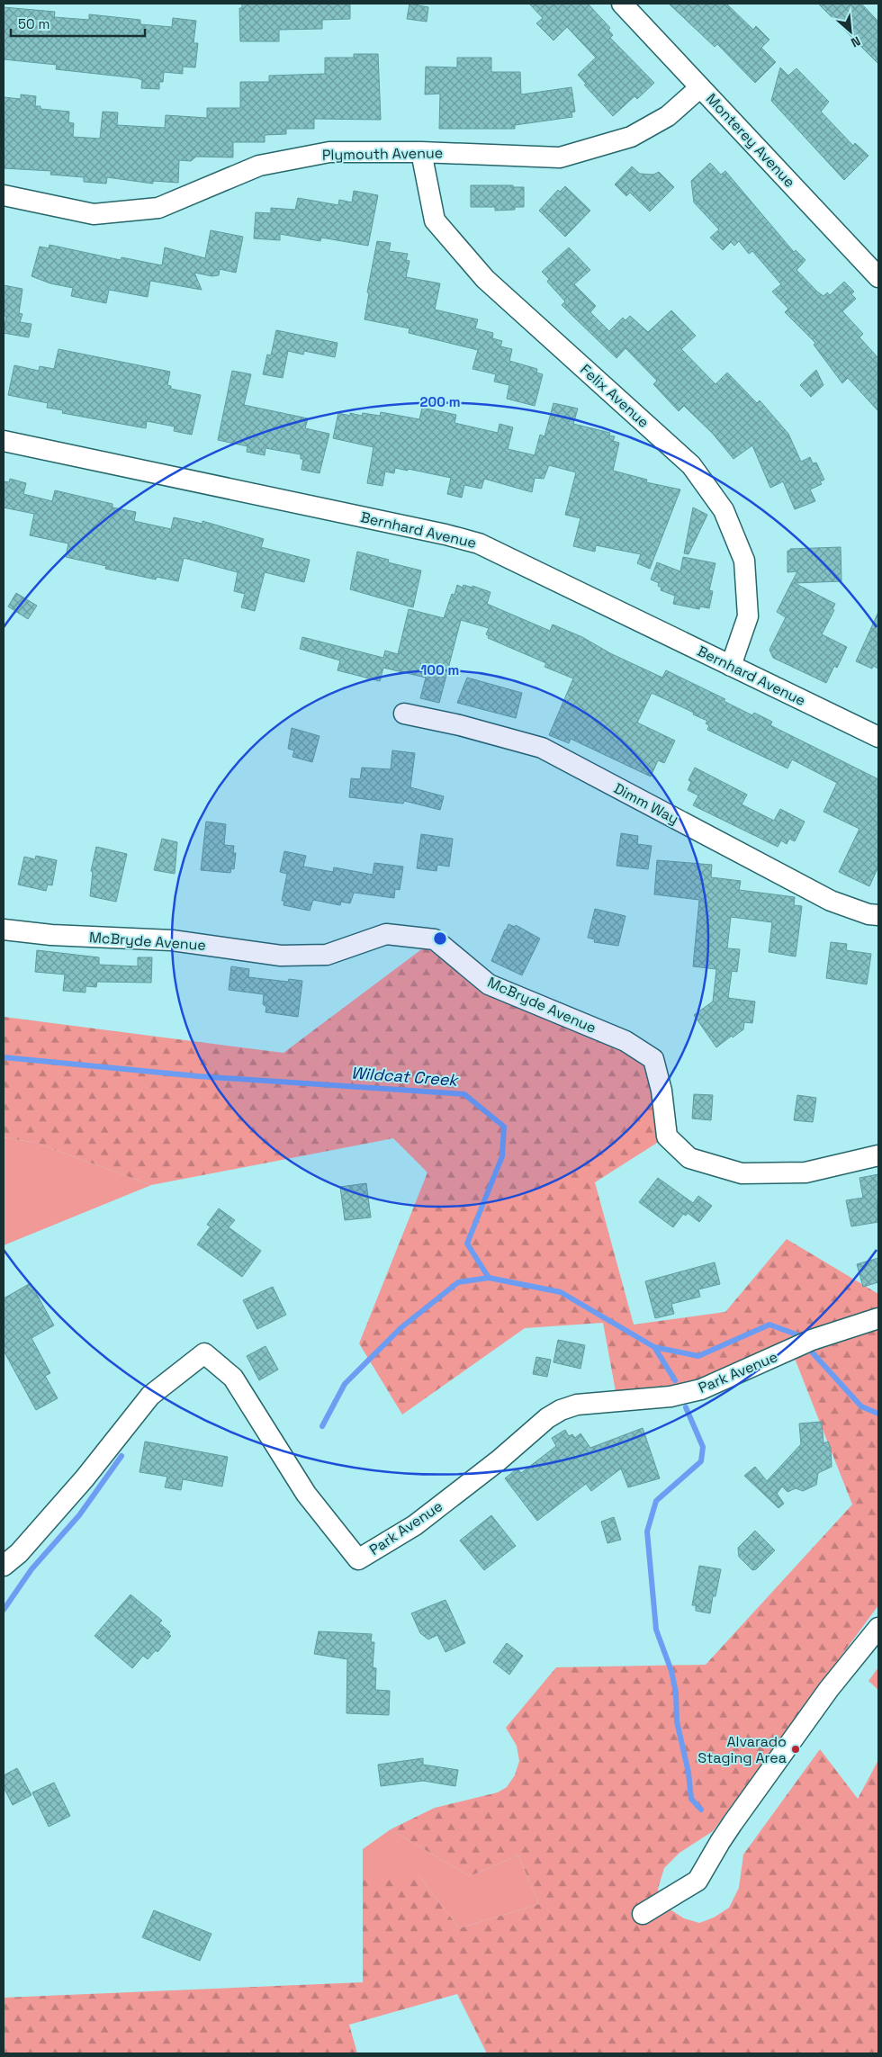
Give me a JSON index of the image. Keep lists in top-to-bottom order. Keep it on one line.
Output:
{"streets":{"street":["Monterey Avenue","Plymouth Avenue","Felix Avenue","Bernhard Avenue","Dimm Way","McBryde Avenue","Park Avenue"]},"crossings":[["Monterey Avenue","Plymouth Avenue"],["Plymouth Avenue","Felix Avenue"],["Felix Avenue","Bernhard Avenue"]],"water":["Wildcat Creek"],"places":["Alvarado Staging Area"],"scale_bar":"50 m","north":"bottom right","rings":["200 m","100 m"]}
